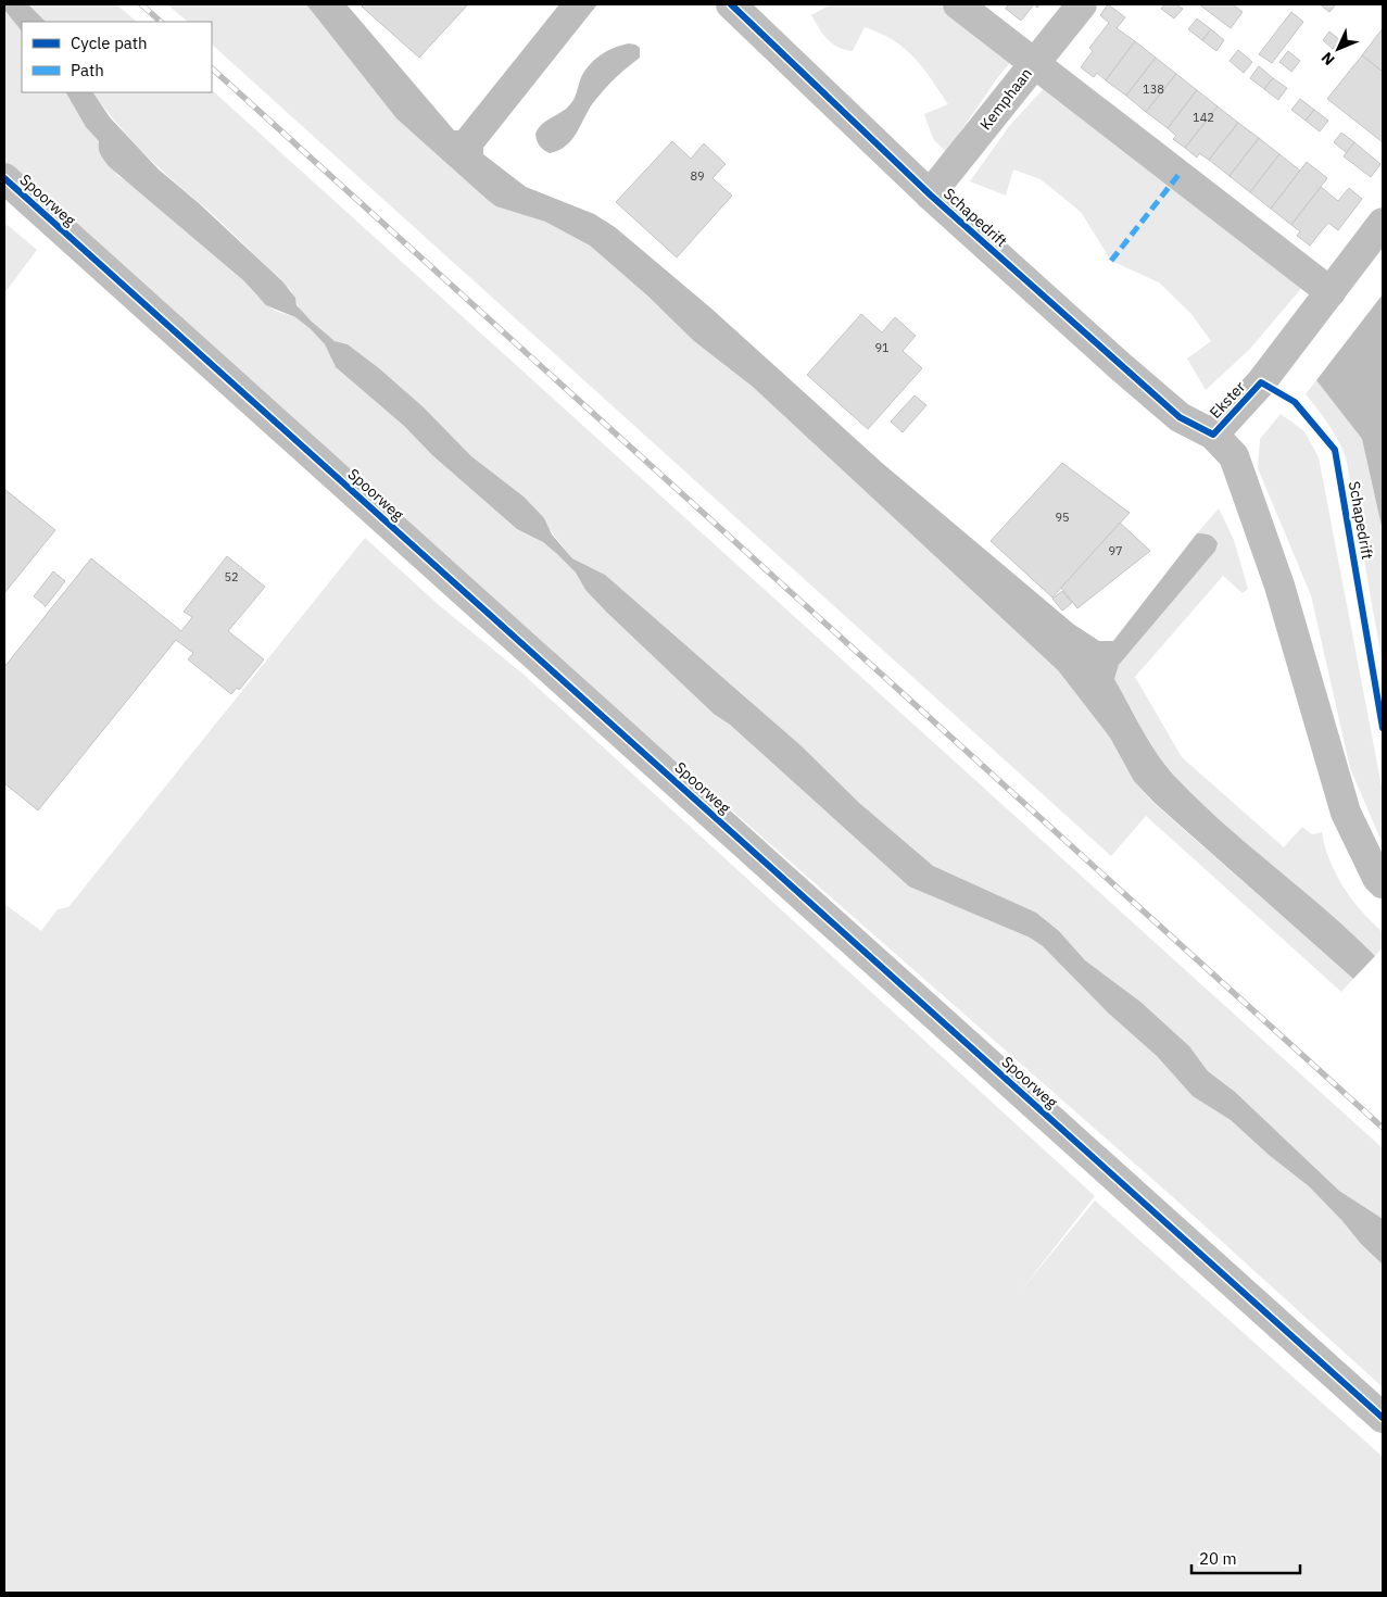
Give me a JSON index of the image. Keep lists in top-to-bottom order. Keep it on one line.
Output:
{"streets":{"street":["Kemphaan","Spoorweg","Schapedrift","Ekster"]},"crossings":[["Kemphaan","Schapedrift"],["Schapedrift","Ekster"]],"house_numbers":["138","142","89","91","95","97","52"],"legend":["Cycle path","Path"],"scale_bar":"20 m","north":"bottom left"}
